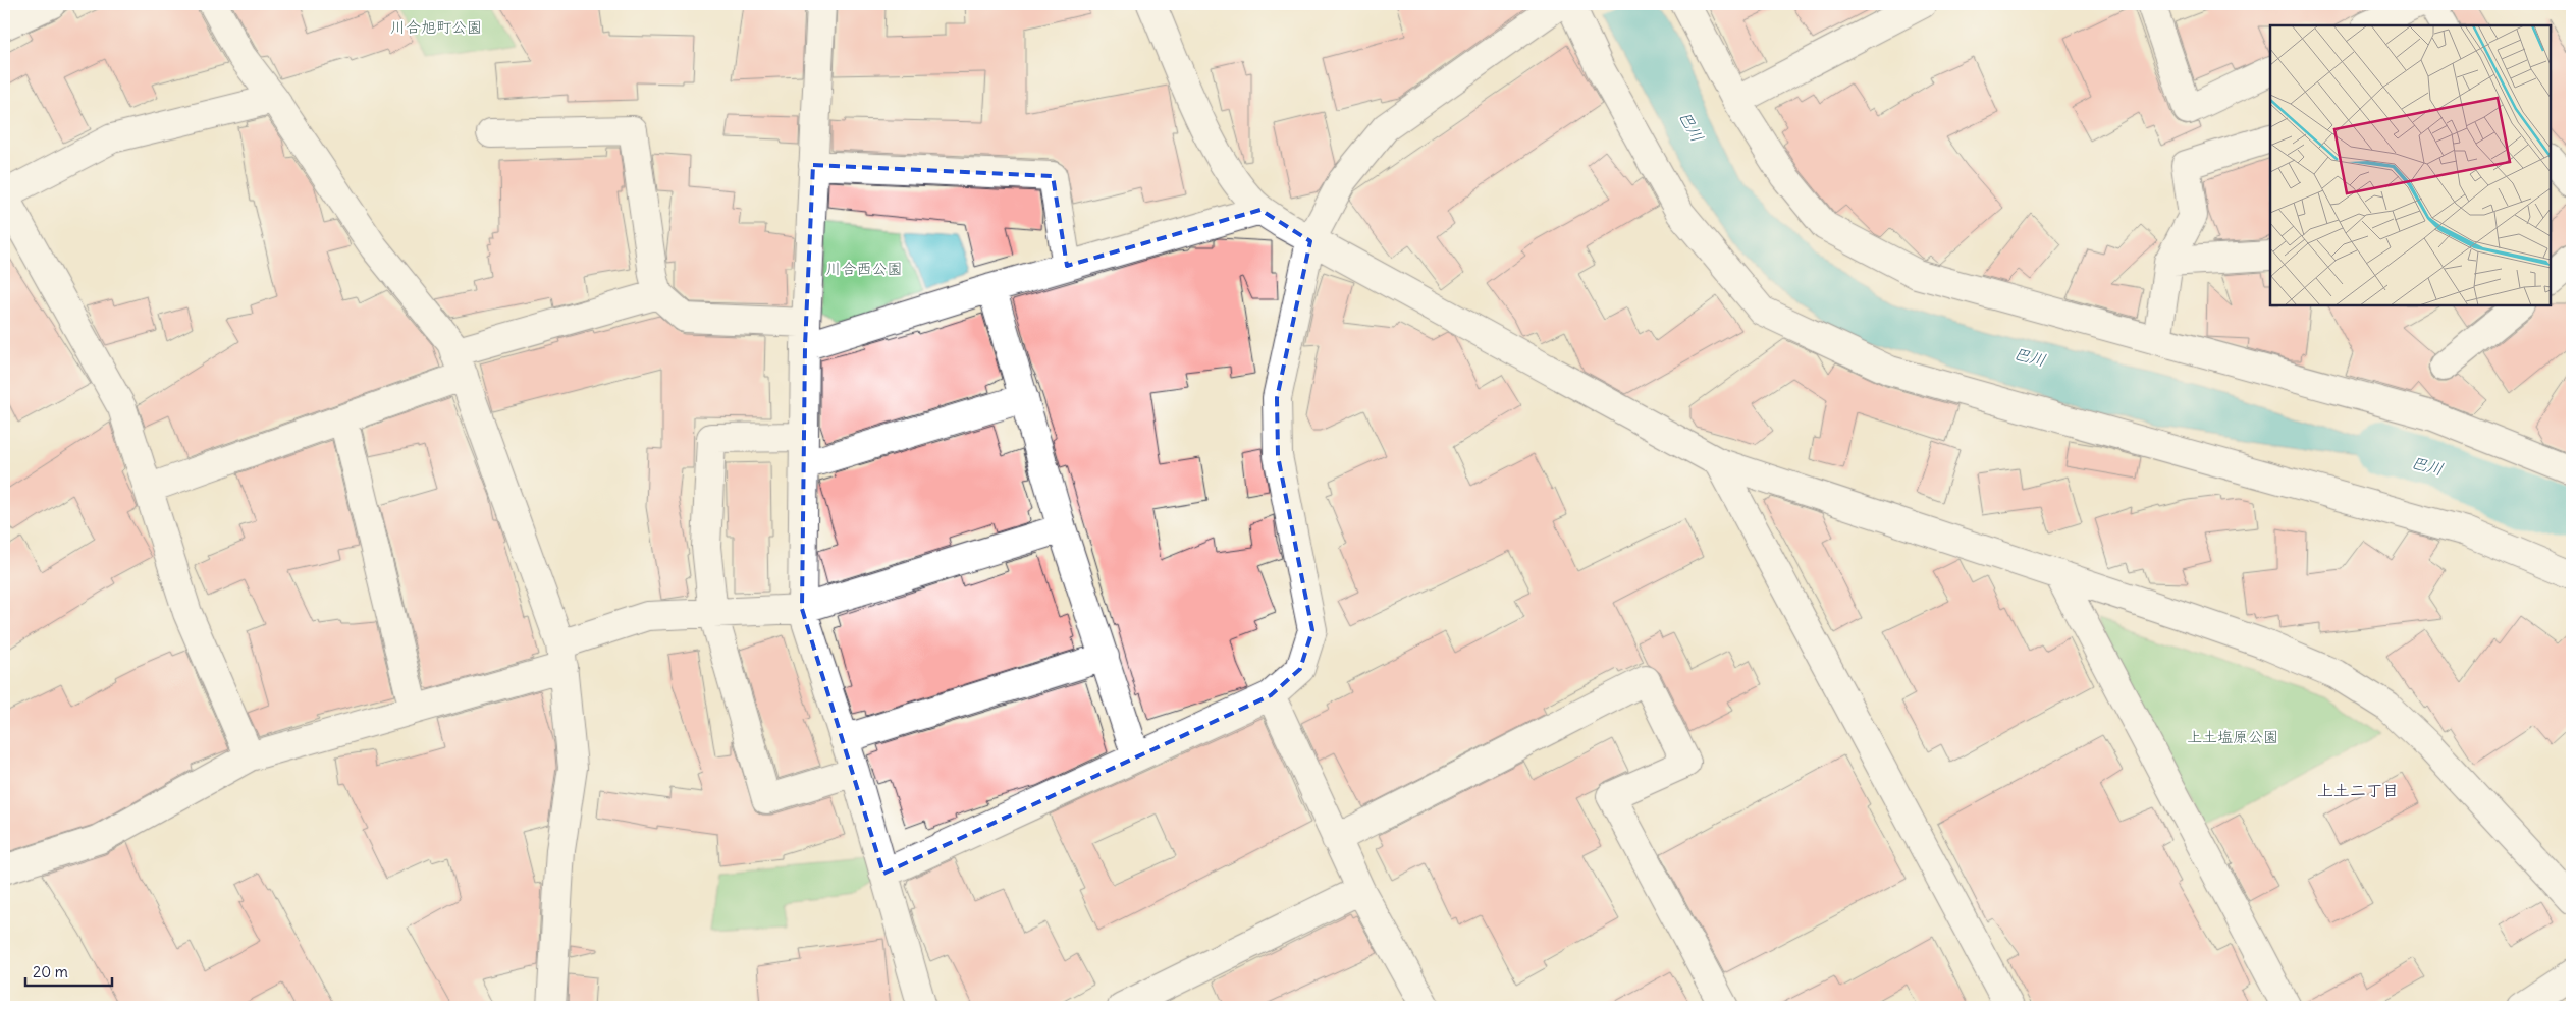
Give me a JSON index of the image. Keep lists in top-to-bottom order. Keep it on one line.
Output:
{"districts":["上土二丁目"],"water":["巴川"],"parks":["川合旭町公園","川合西公園","上土塩原公園"],"scale_bar":"20 m"}
